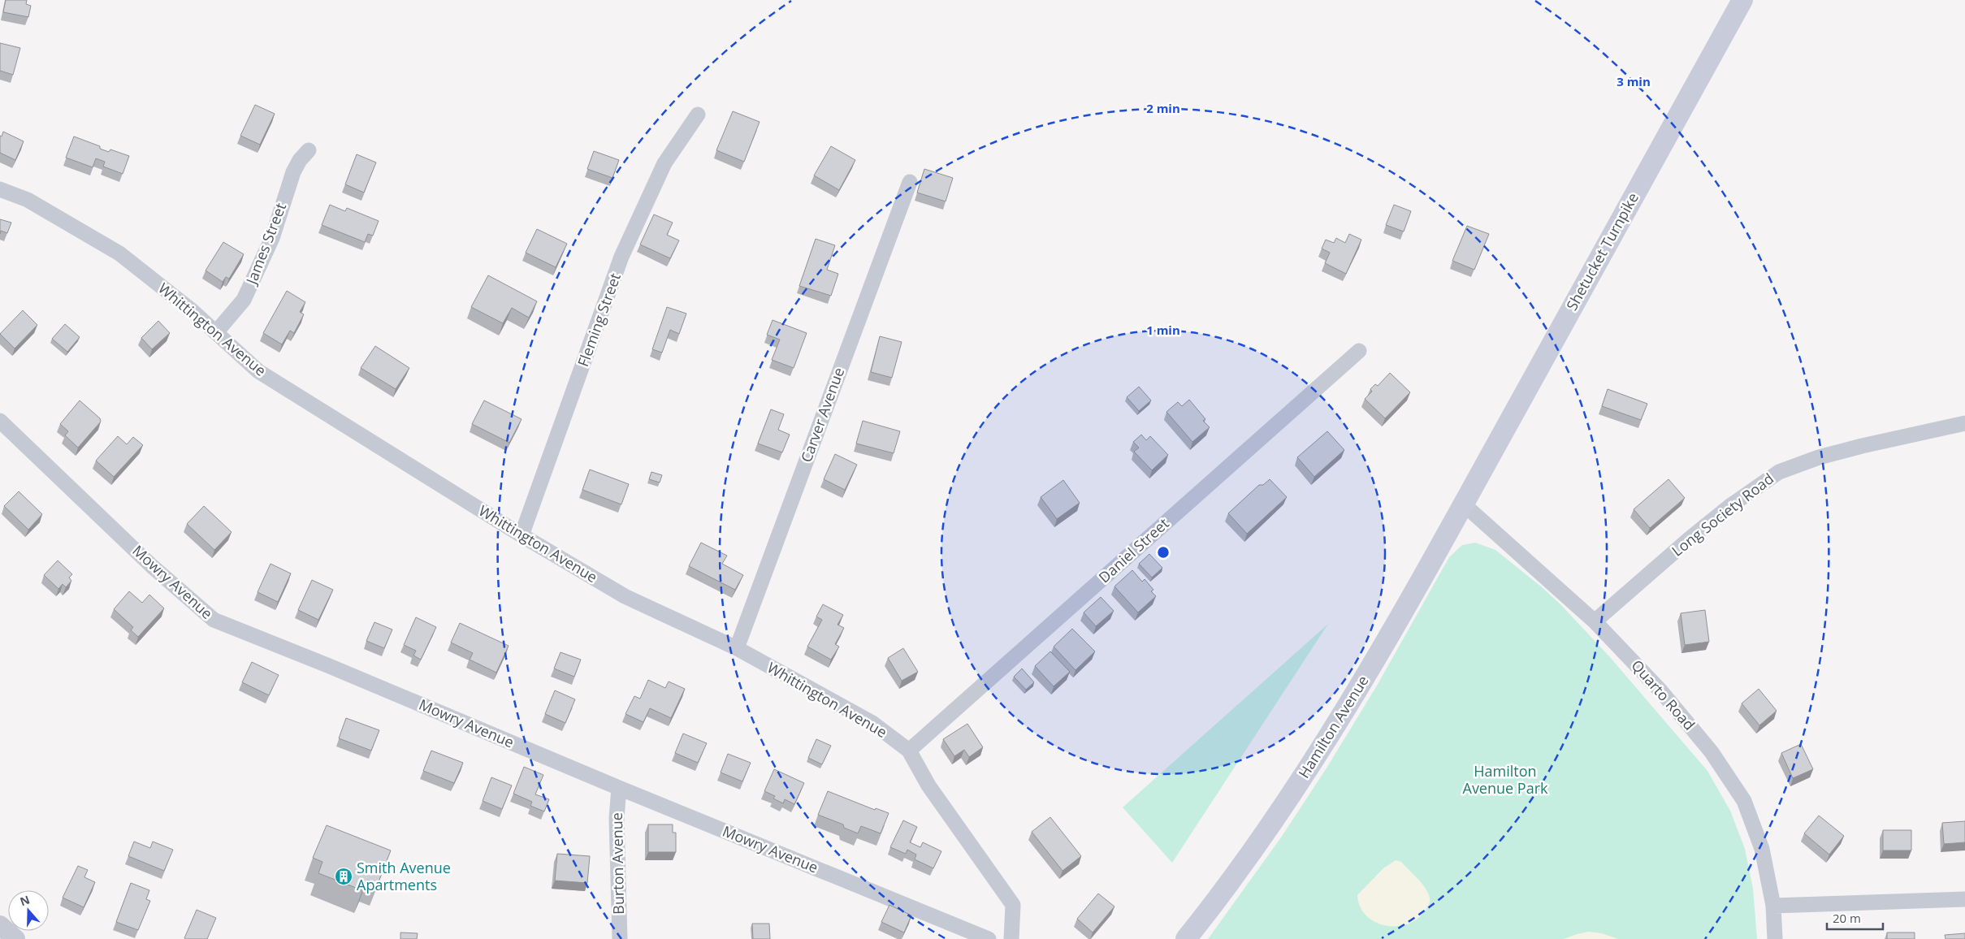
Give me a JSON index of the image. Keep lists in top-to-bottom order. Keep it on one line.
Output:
{"streets":{"main road":["Shetucket Turnpike","Hamilton Avenue"],"street":["James Street","Fleming Street","Whittington Avenue","Carver Avenue","Long Society Road","Daniel Street","Mowry Avenue","Quarto Road","Burton Avenue"]},"crossings":[["James Street","Whittington Avenue"],["Shetucket Turnpike","Quarto Road"],["Shetucket Turnpike","Hamilton Avenue"],["Fleming Street","Whittington Avenue"],["Whittington Avenue","Carver Avenue"],["Whittington Avenue","Daniel Street"],["Long Society Road","Quarto Road"],["Mowry Avenue","Burton Avenue"],["Quarto Road","Hamilton Avenue"]],"parks":["Hamilton Avenue Park"],"places":{"building":["Smith Avenue Apartments"]},"scale_bar":"20 m","north":"top","rings":["3 min","2 min","1 min"]}
